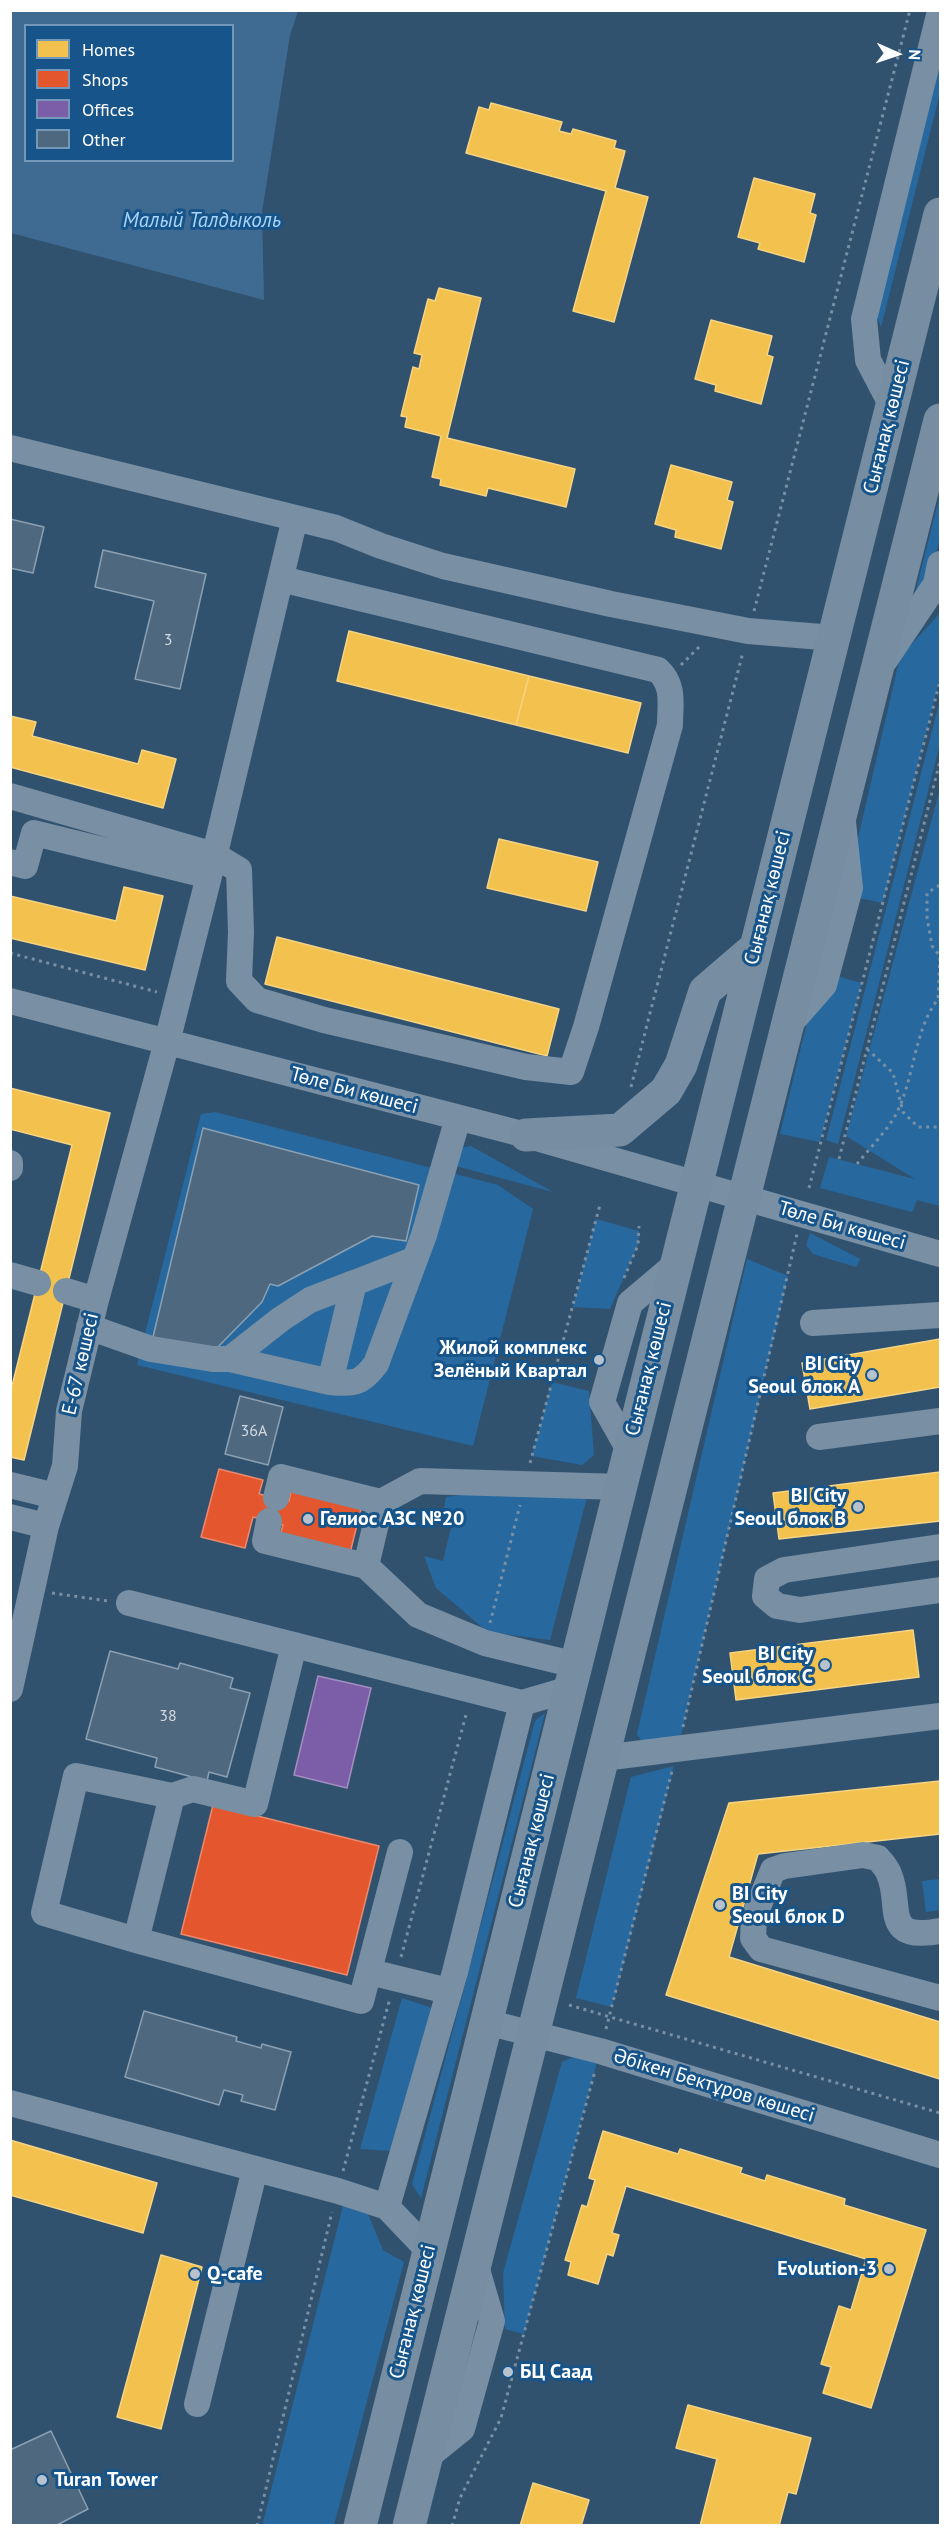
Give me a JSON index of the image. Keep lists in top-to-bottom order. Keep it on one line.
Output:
{"streets":{"main road":["Сығанақ көшесі"],"street":["Төле Би көшесі","Е-67 көшесі","Әбікен Бектұров көшесі"]},"crossings":[["Сығанақ көшесі","Төле Би көшесі"],["Сығанақ көшесі","Әбікен Бектұров көшесі"],["Төле Би көшесі","Е-67 көшесі"]],"water":["Малый Талдыколь"],"places":["Жилой комплекс Зелёный Квартал","BI City Seoul блок A","BI City Seoul блок B","Гелиос АЗС №20","BI City Seoul блок C","BI City Seoul блок D","Evolution-3","Q-cafe","БЦ Саад","Turan Tower"],"house_numbers":["3","36А","38"],"legend":["Homes","Shops","Offices","Other"],"north":"right"}
